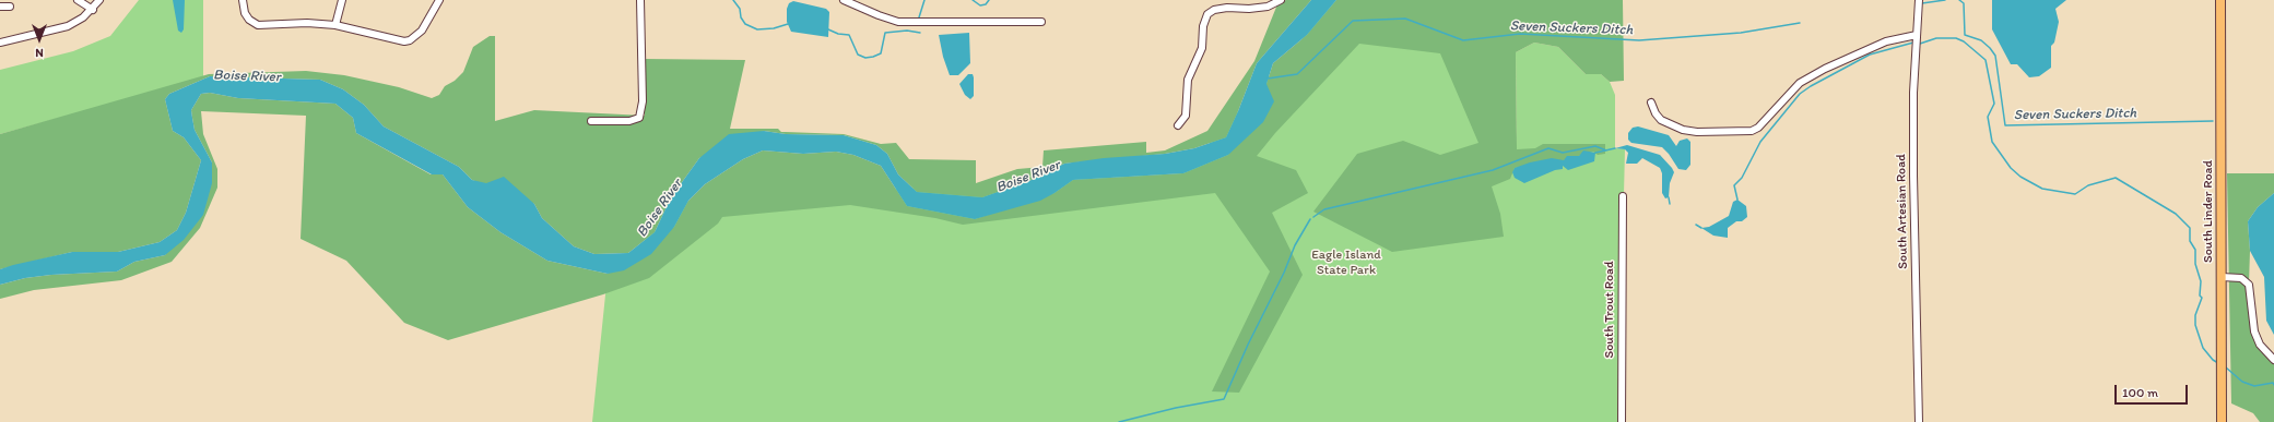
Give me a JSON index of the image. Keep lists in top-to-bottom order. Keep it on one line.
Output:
{"streets":{"main road":["South Linder Road"],"street":["South Artesian Road","South Trout Road"]},"water":["Seven Suckers Ditch","Boise River"],"parks":["Eagle Island State Park"],"scale_bar":"100 m","north":"bottom"}
